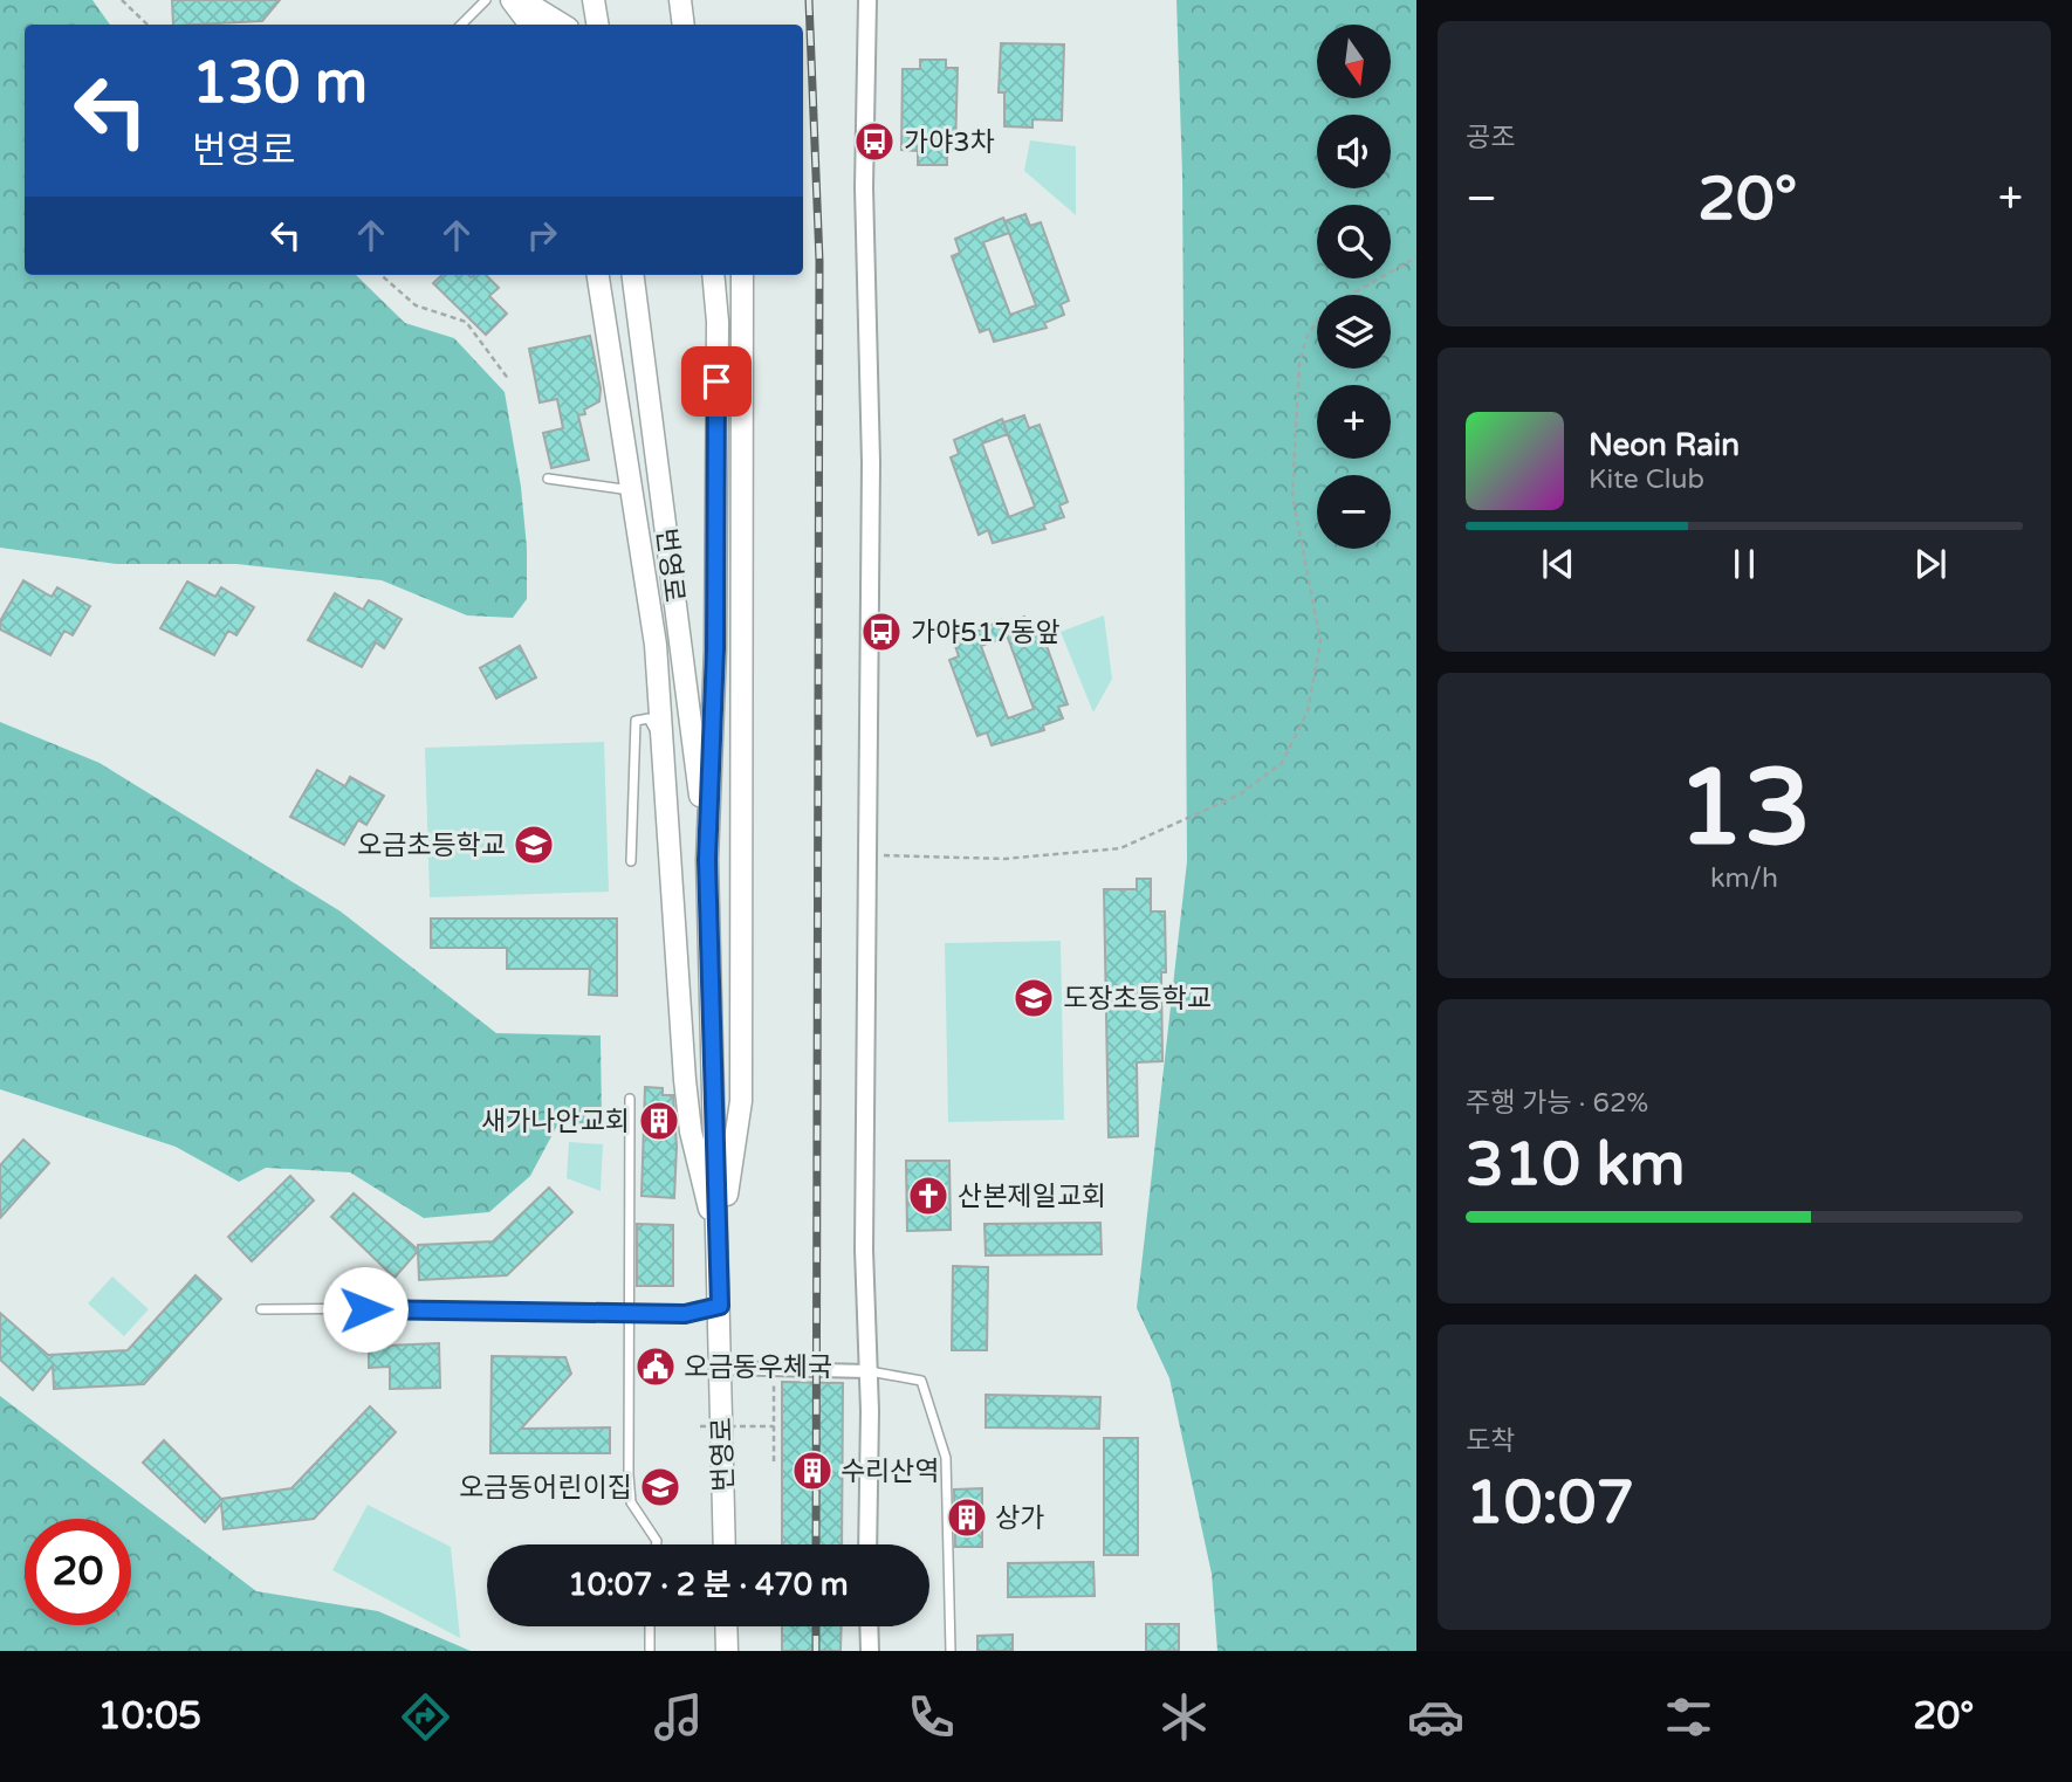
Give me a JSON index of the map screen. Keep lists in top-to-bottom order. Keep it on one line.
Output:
{"streets":{"street":["번영로"]},"places":{"bus stop":["가야3차","가야517동앞"],"school or university":["오금초등학교","도장초등학교","오금동어린이집"],"building":["새가나안교회","수리산역","상가"],"church":["산본제일교회"],"public building":["오금동우체국"]},"north":"bottom","page":{"tile":["공조",["13","km/h"],["주행 가능 · 62%","310 km"],["도착","10:07"]],"map_buttons":["+","−"],"turn":["130 m","번영로"],"heat":["−","20°","+"],"song":["Neon Rain","Kite Club"],"limit":"20","trip":"10:07 · 2 분 · 470 m","tabs":["10:05","20°"]}}
